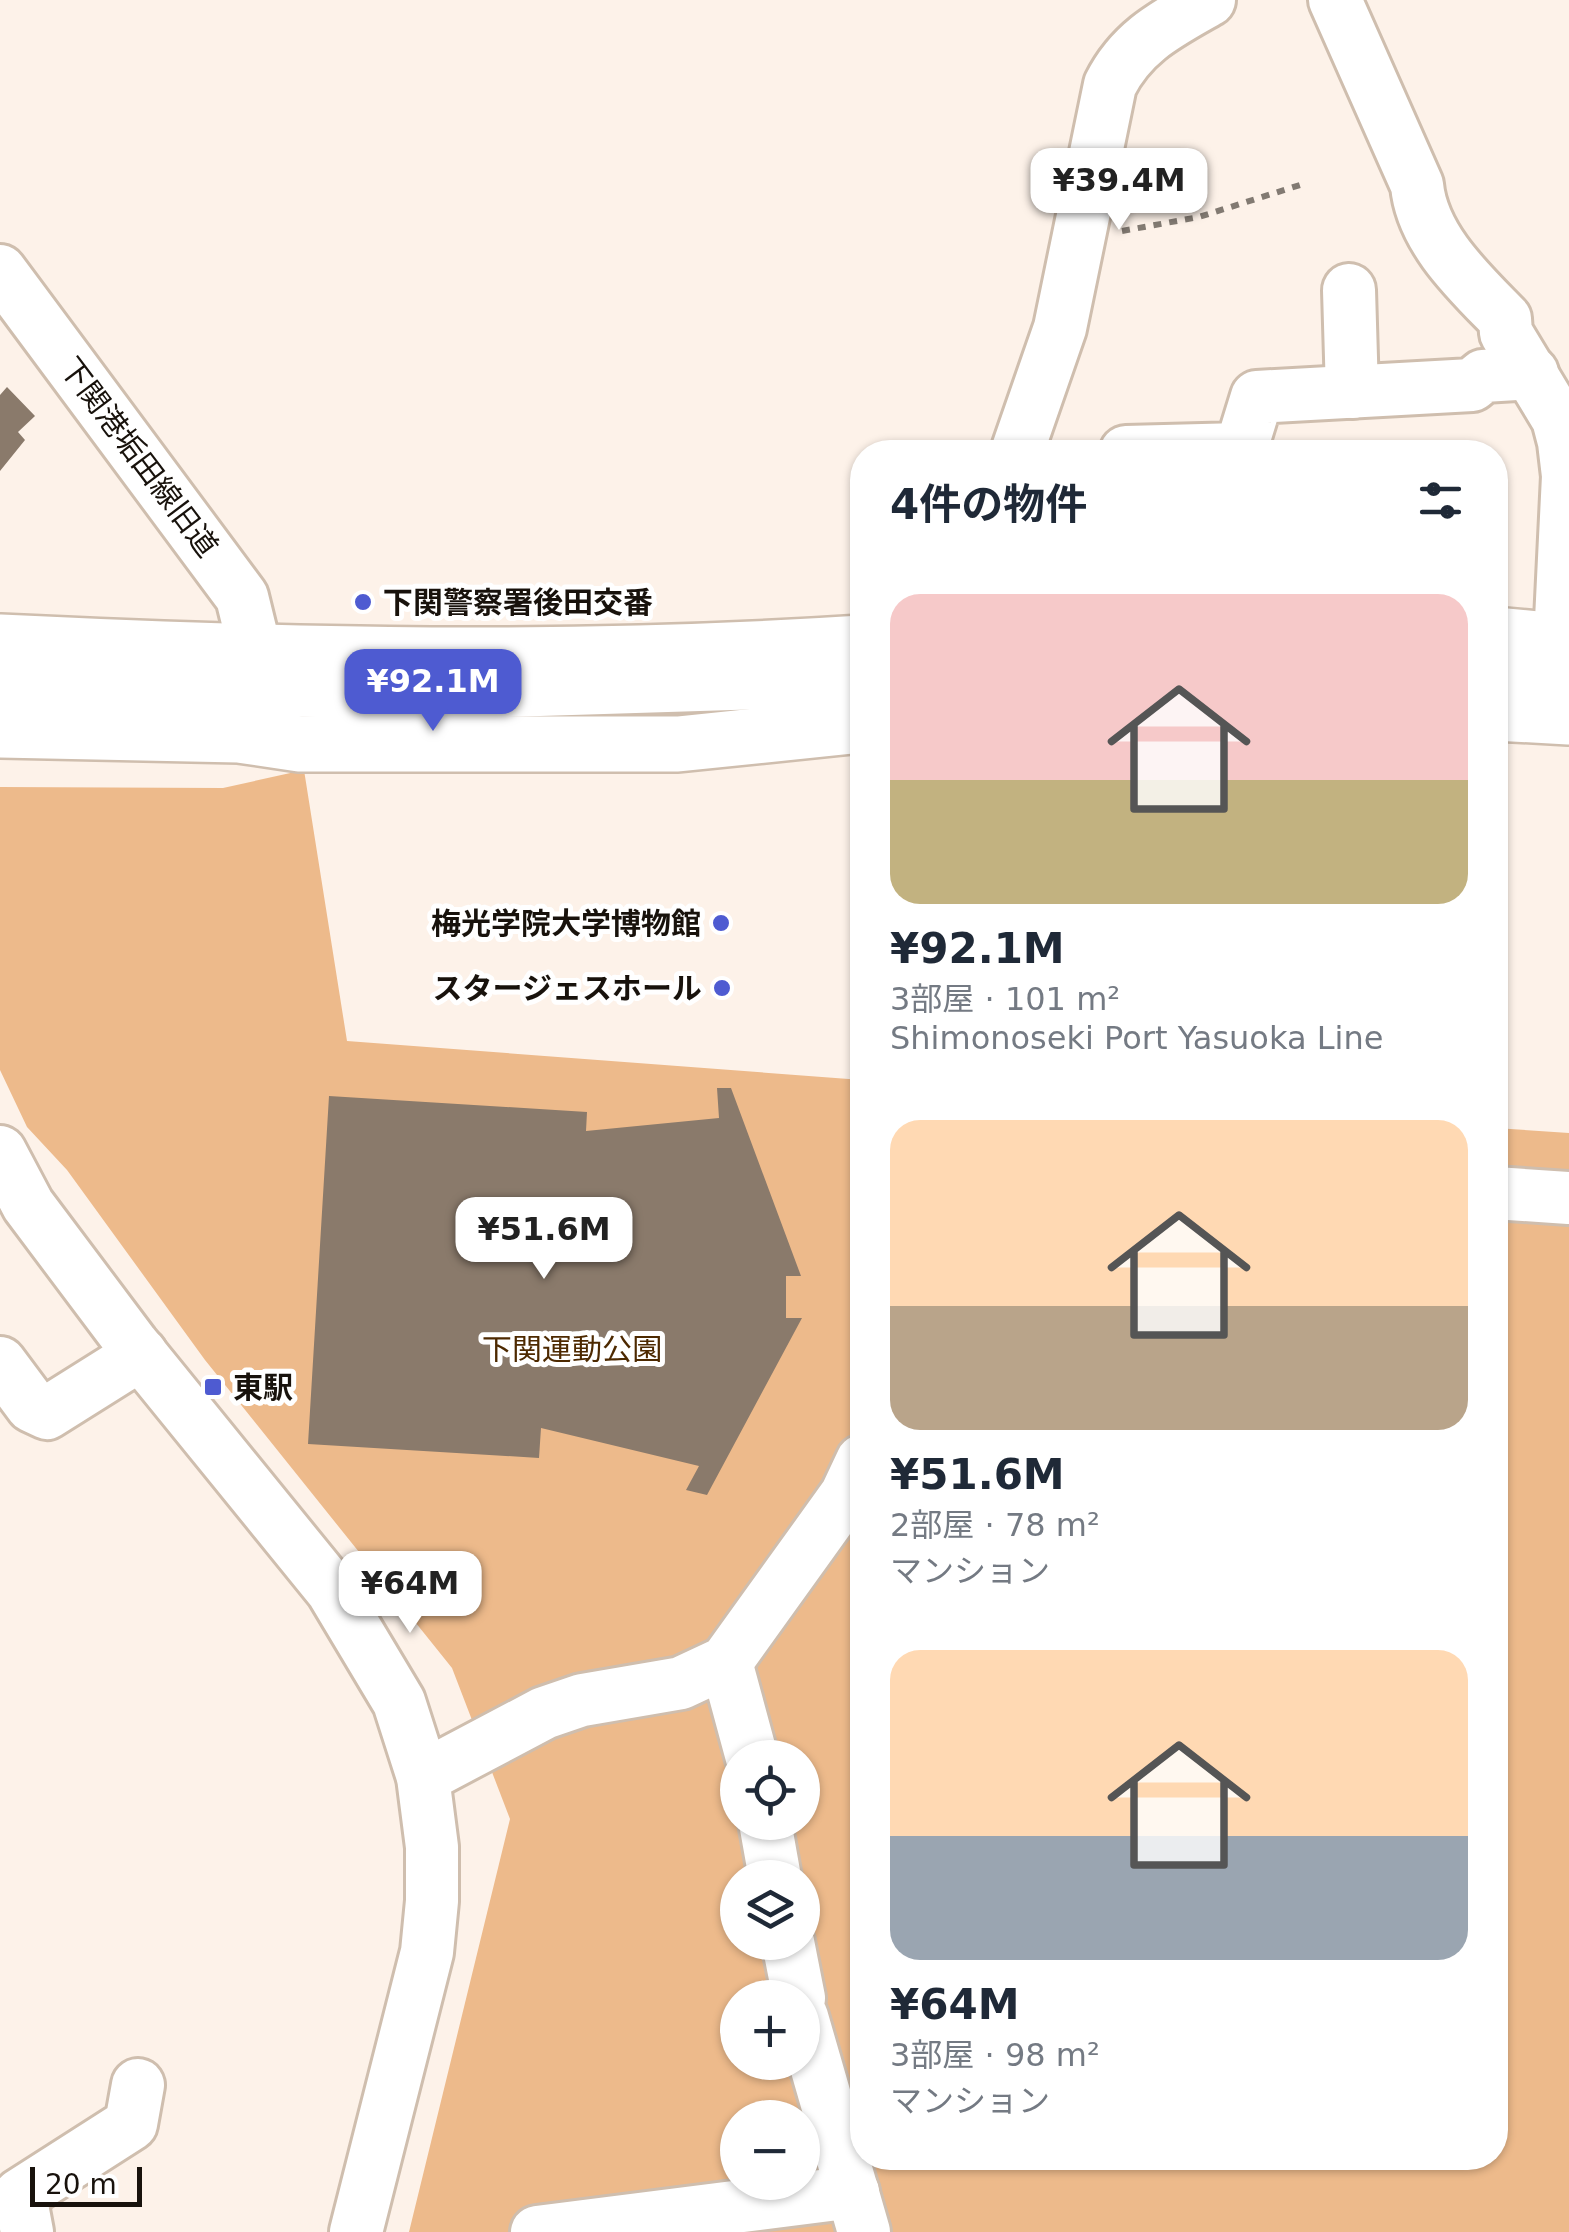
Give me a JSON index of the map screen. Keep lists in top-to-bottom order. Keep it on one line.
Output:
{"streets":{"street":["下関港垢田線旧道"]},"parks":["下関運動公園"],"places":{"other":["下関警察署後田交番","梅光学院大学博物館","スタージェスホール"],"transit":["東駅"]},"scale_bar":"20 m","page":{"price":["¥39.4M","¥92.1M","¥51.6M","¥64M"],"heading":"4件の物件","list":[{"name":"¥92.1M","note":"3部屋 · 101 m² · Shimonoseki Port Yasuoka Line"},{"name":"¥51.6M","note":"2部屋 · 78 m² · マンション"},{"name":"¥64M","note":"3部屋 · 98 m² · マンション"}],"map_buttons":["+","−"],"scale":"20 m"}}
